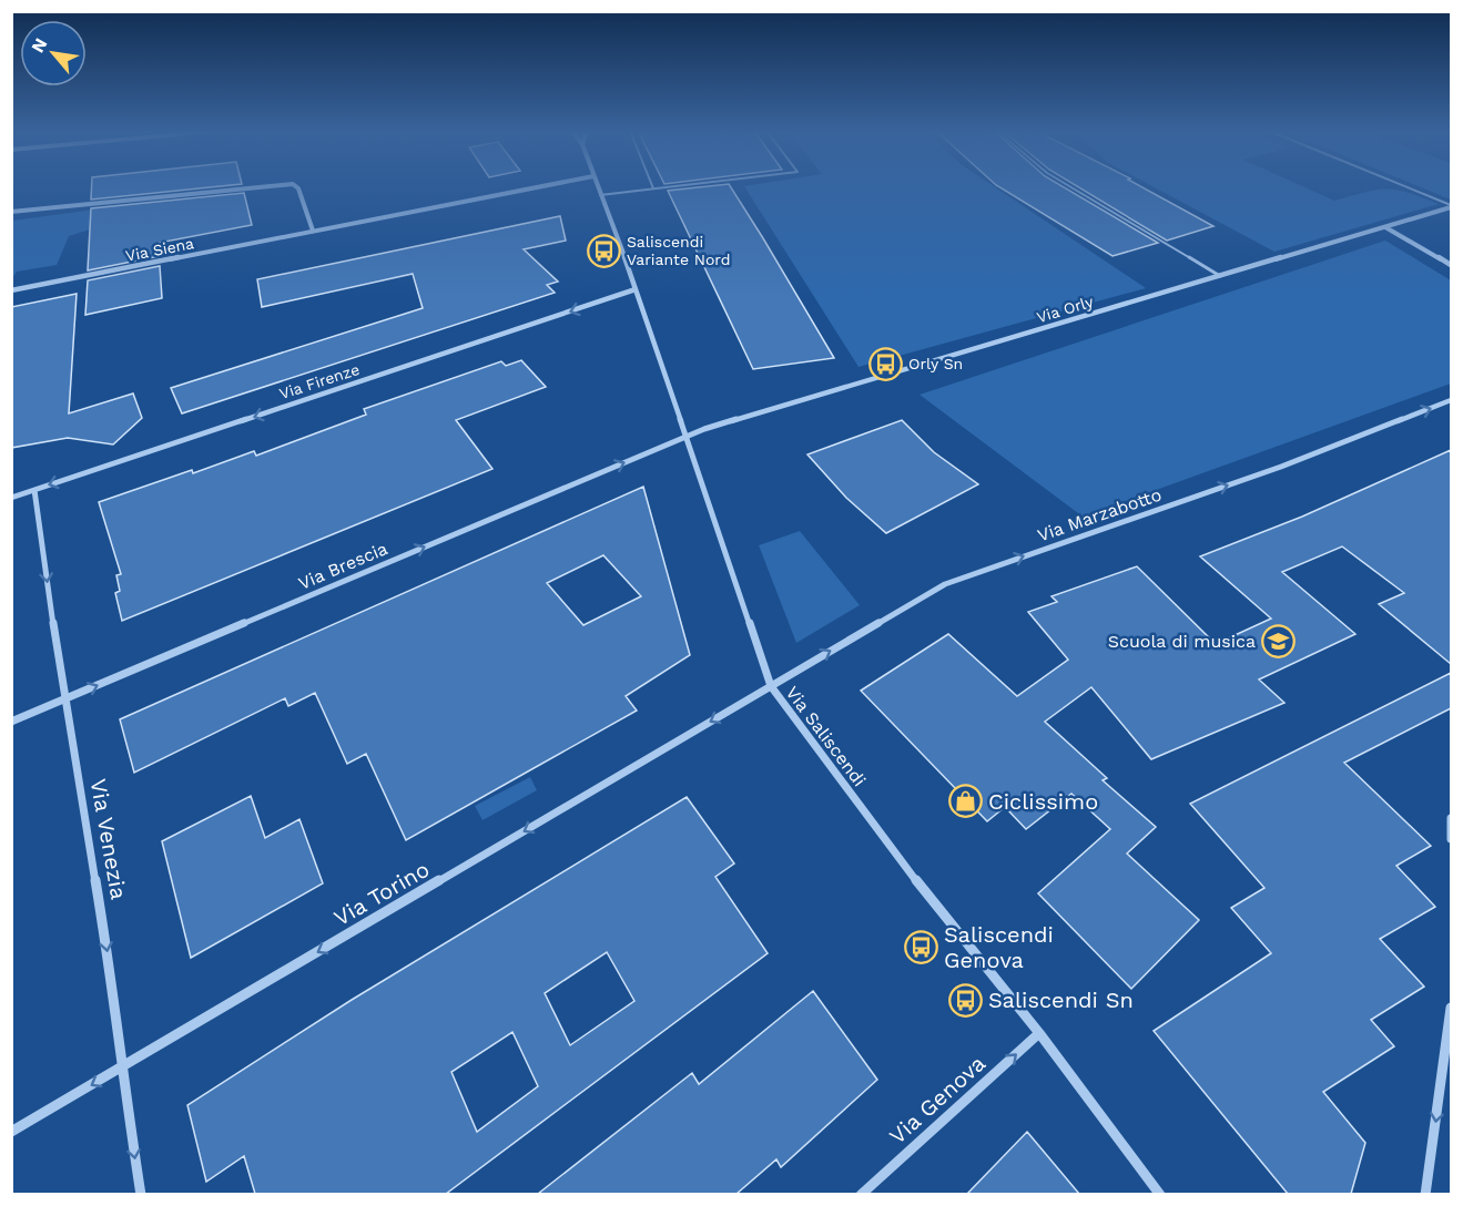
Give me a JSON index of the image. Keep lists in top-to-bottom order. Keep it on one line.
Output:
{"streets":{"street":["Via Siena","Via Orly","Via Firenze","Via Marzabotto","Via Brescia","Via Saliscendi","Via Venezia","Via Torino","Via Genova"]},"crossings":[["Via Orly","Via Brescia"],["Via Orly","Via Saliscendi"],["Via Firenze","Via Saliscendi"],["Via Firenze","Via Venezia"],["Via Marzabotto","Via Saliscendi"],["Via Marzabotto","Via Torino"],["Via Brescia","Via Saliscendi"],["Via Brescia","Via Venezia"],["Via Saliscendi","Via Torino"],["Via Saliscendi","Via Genova"],["Via Venezia","Via Torino"]],"one_way":["Via Firenze","Via Marzabotto","Via Brescia","Via Venezia","Via Torino","Via Genova"],"places":{"bus stop":["Saliscendi Variante Nord","Orly Sn","Saliscendi Genova","Saliscendi Sn"],"school or university":["Scuola di musica"],"shop":["Ciclissimo"]},"north":"top left"}
